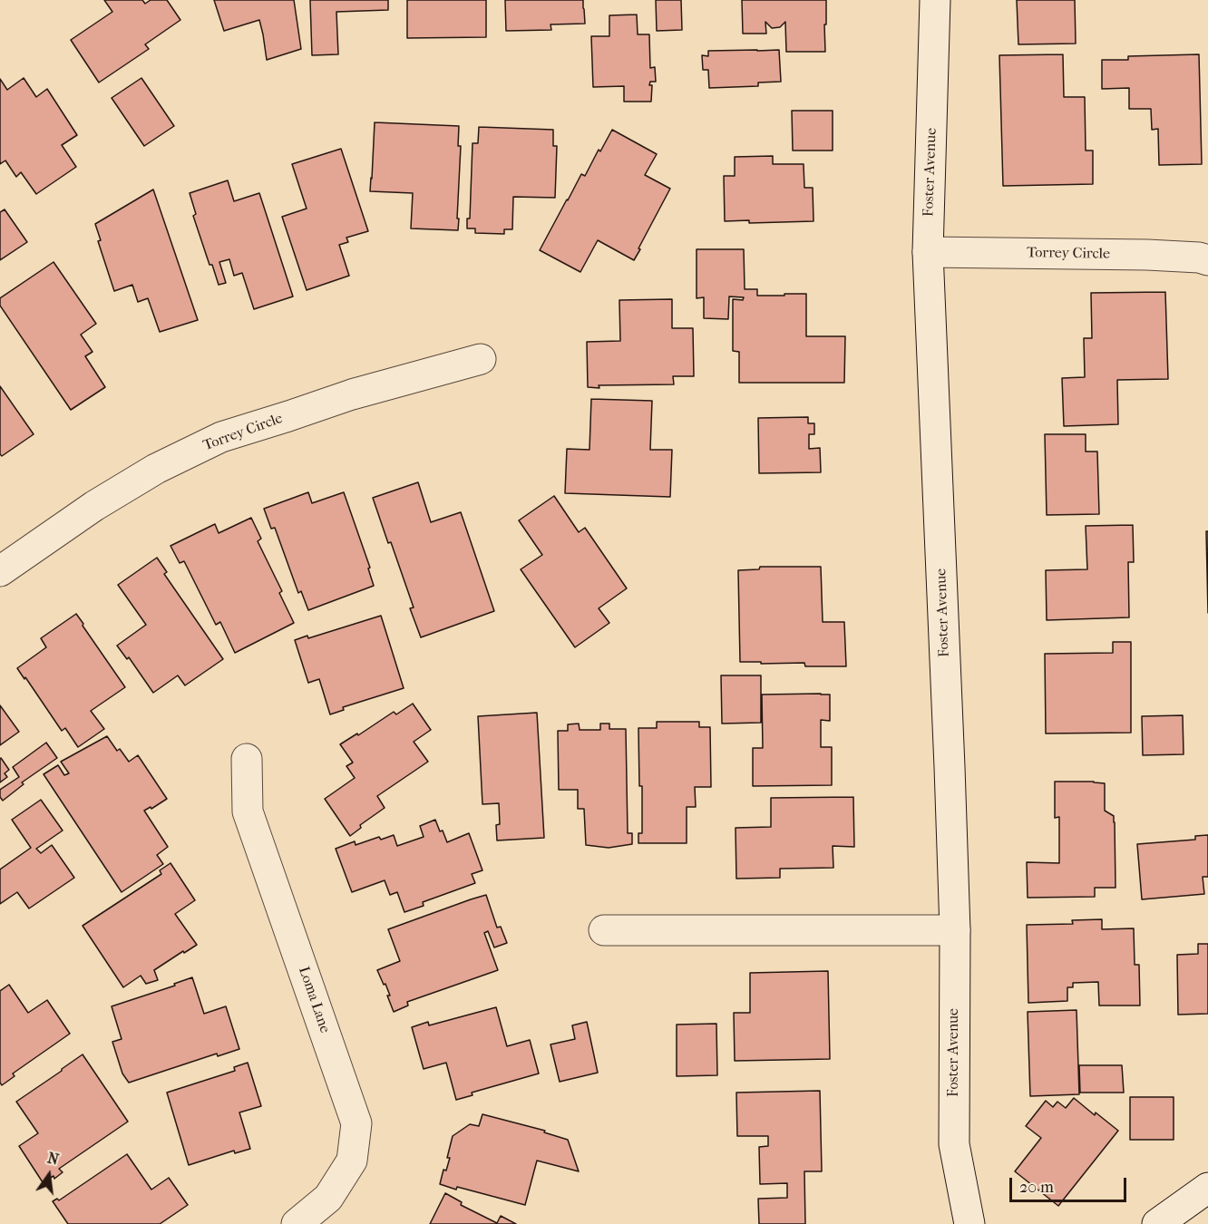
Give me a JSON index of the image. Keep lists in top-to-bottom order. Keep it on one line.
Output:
{"streets":{"street":["Foster Avenue","Torrey Circle","Loma Lane"]},"crossings":[["Foster Avenue","Torrey Circle"]],"scale_bar":"20 m","north":"top"}
